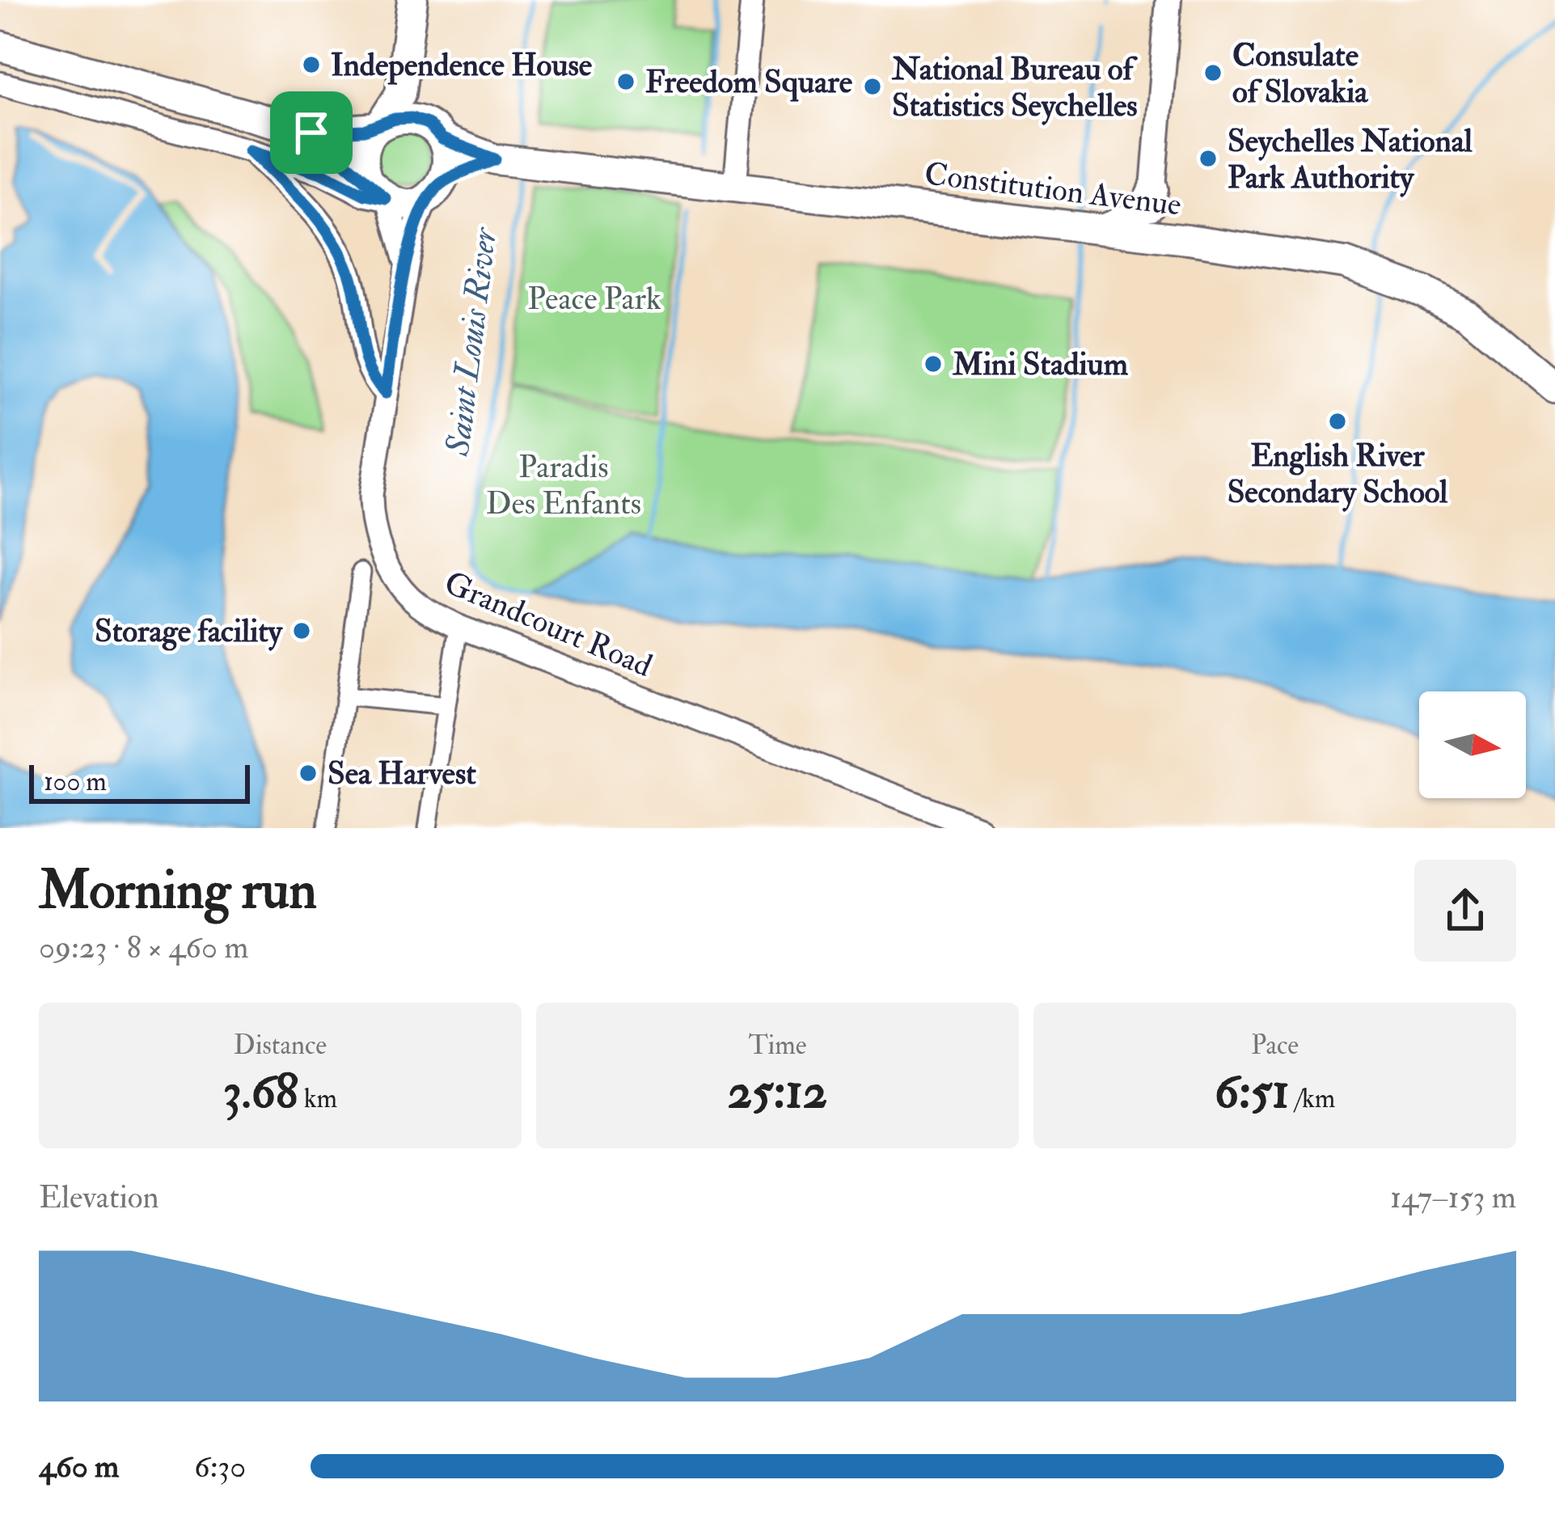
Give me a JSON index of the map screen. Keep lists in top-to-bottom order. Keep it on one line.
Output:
{"streets":{"main road":["Constitution Avenue"],"street":["Grandcourt Road"]},"crossings":[["Constitution Avenue","Grandcourt Road"]],"water":["Saint Louis River"],"parks":["Peace Park","Paradis Des Enfants"],"places":["Independence House","Consulate of Slovakia","Freedom Square","National Bureau of Statistics Seychelles","Seychelles National Park Authority","Mini Stadium","English River Secondary School","Storage facility","Sea Harvest"],"scale_bar":"100 m","north":"right","page":{"scale":"100 m","heading":["Morning run","09:23 · 8 × 460 m"],"stats":[["Distance","3.68 km"],["Time","25:12"],["Pace","6:51 /km"]],"chart":["Elevation","147–153 m"],"list":[{"name":"460 m","note":"6:30"}]}}
